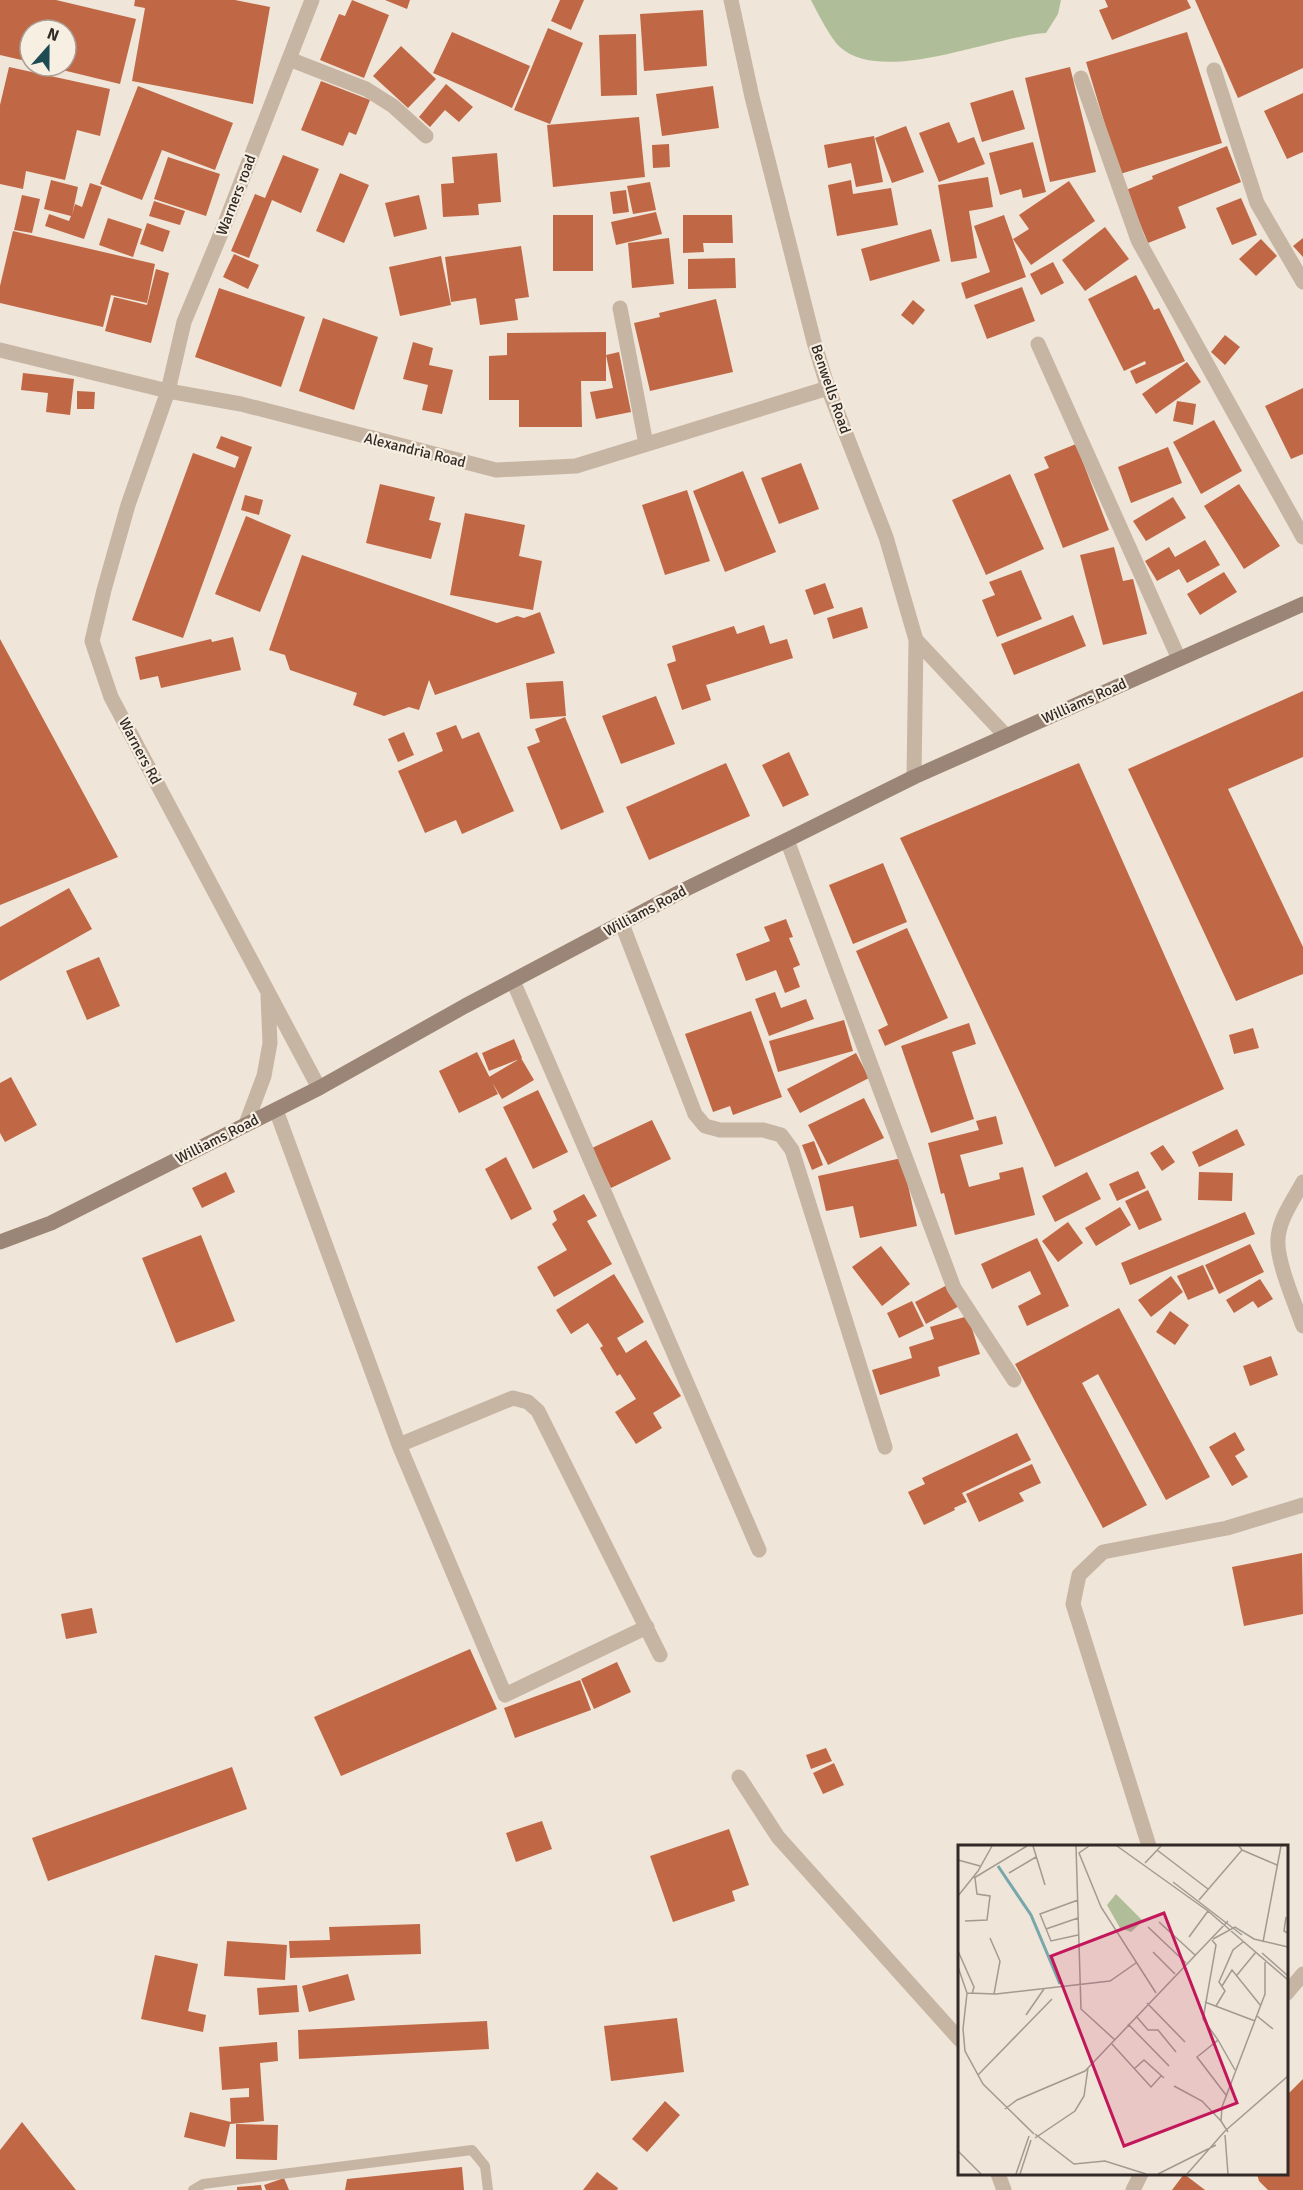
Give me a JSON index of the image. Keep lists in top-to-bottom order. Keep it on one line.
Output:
{"streets":{"street":["Warners road","Benwells Road","Alexandria Road","Williams Road","Warners Rd"]},"crossings":[["Warners road","Alexandria Road"],["Warners road","Warners Rd"],["Benwells Road","Alexandria Road"],["Benwells Road","Williams Road"],["Alexandria Road","Warners Rd"],["Williams Road","Warners Rd"]],"north":"top"}
